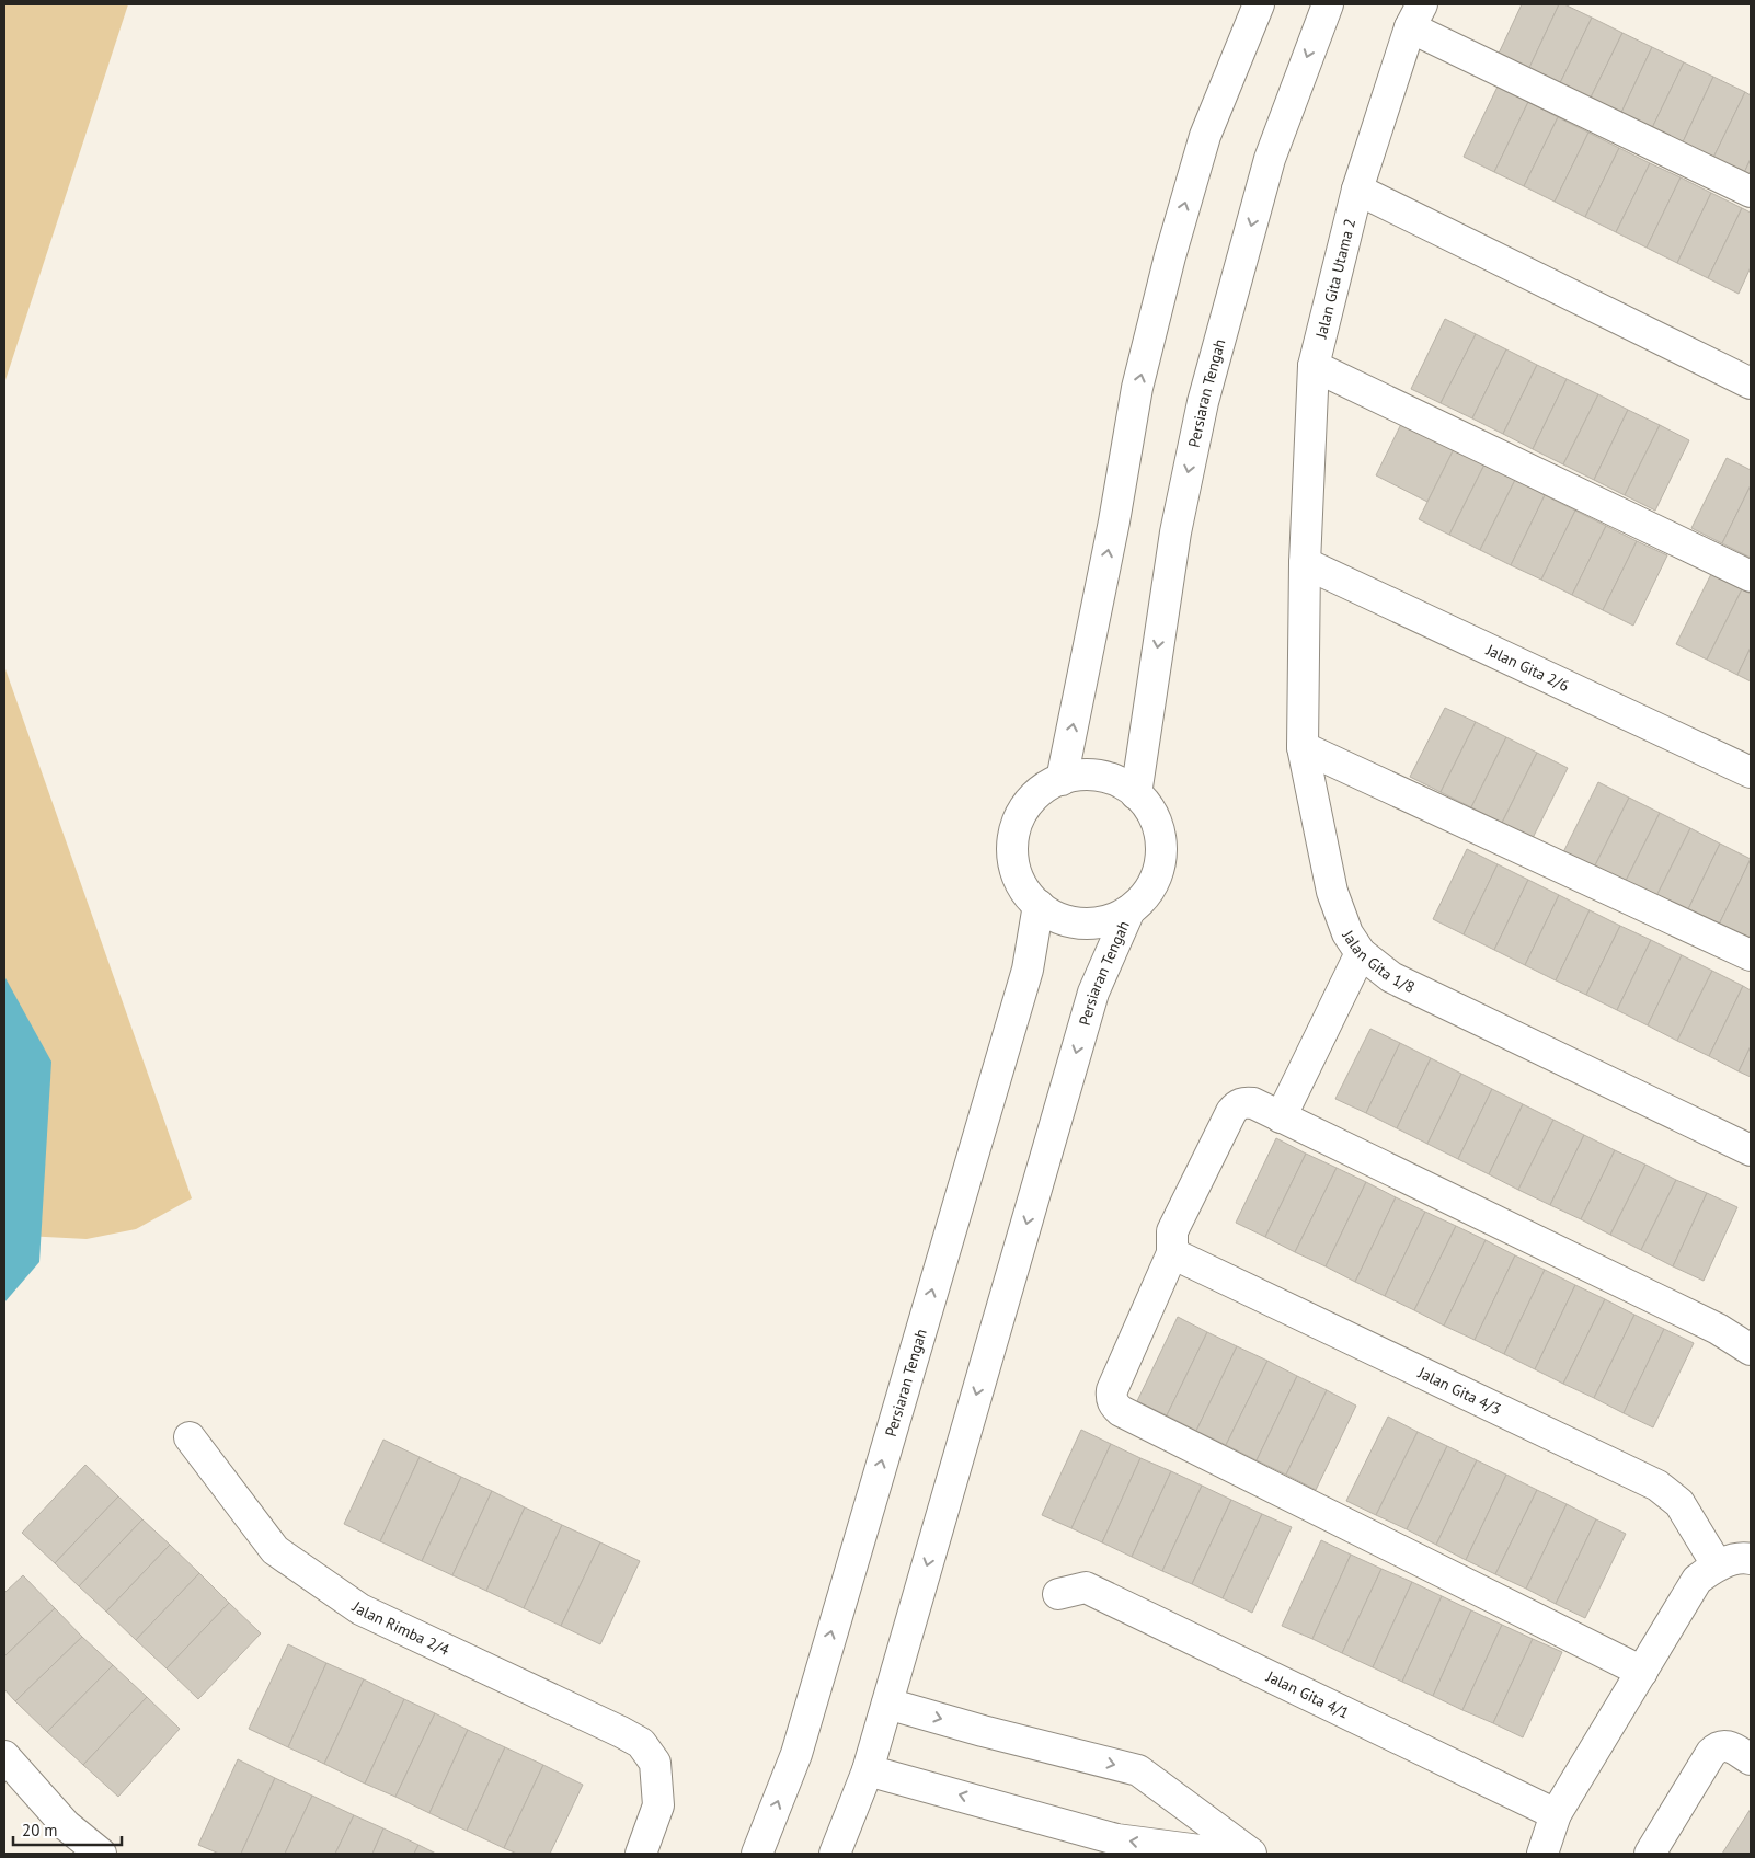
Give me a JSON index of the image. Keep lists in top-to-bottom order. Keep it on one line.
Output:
{"streets":{"street":["Jalan Gita Utama 2","Persiaran Tengah","Jalan Gita 2/6","Jalan Gita 1/8","Jalan Gita 4/3","Jalan Rimba 2/4","Jalan Gita 4/1"]},"crossings":[["Jalan Gita Utama 2","Jalan Gita 2/6"],["Jalan Gita Utama 2","Jalan Gita 1/8"],["Jalan Gita 2/6","Jalan Gita 1/8"]],"scale_bar":"20 m"}
